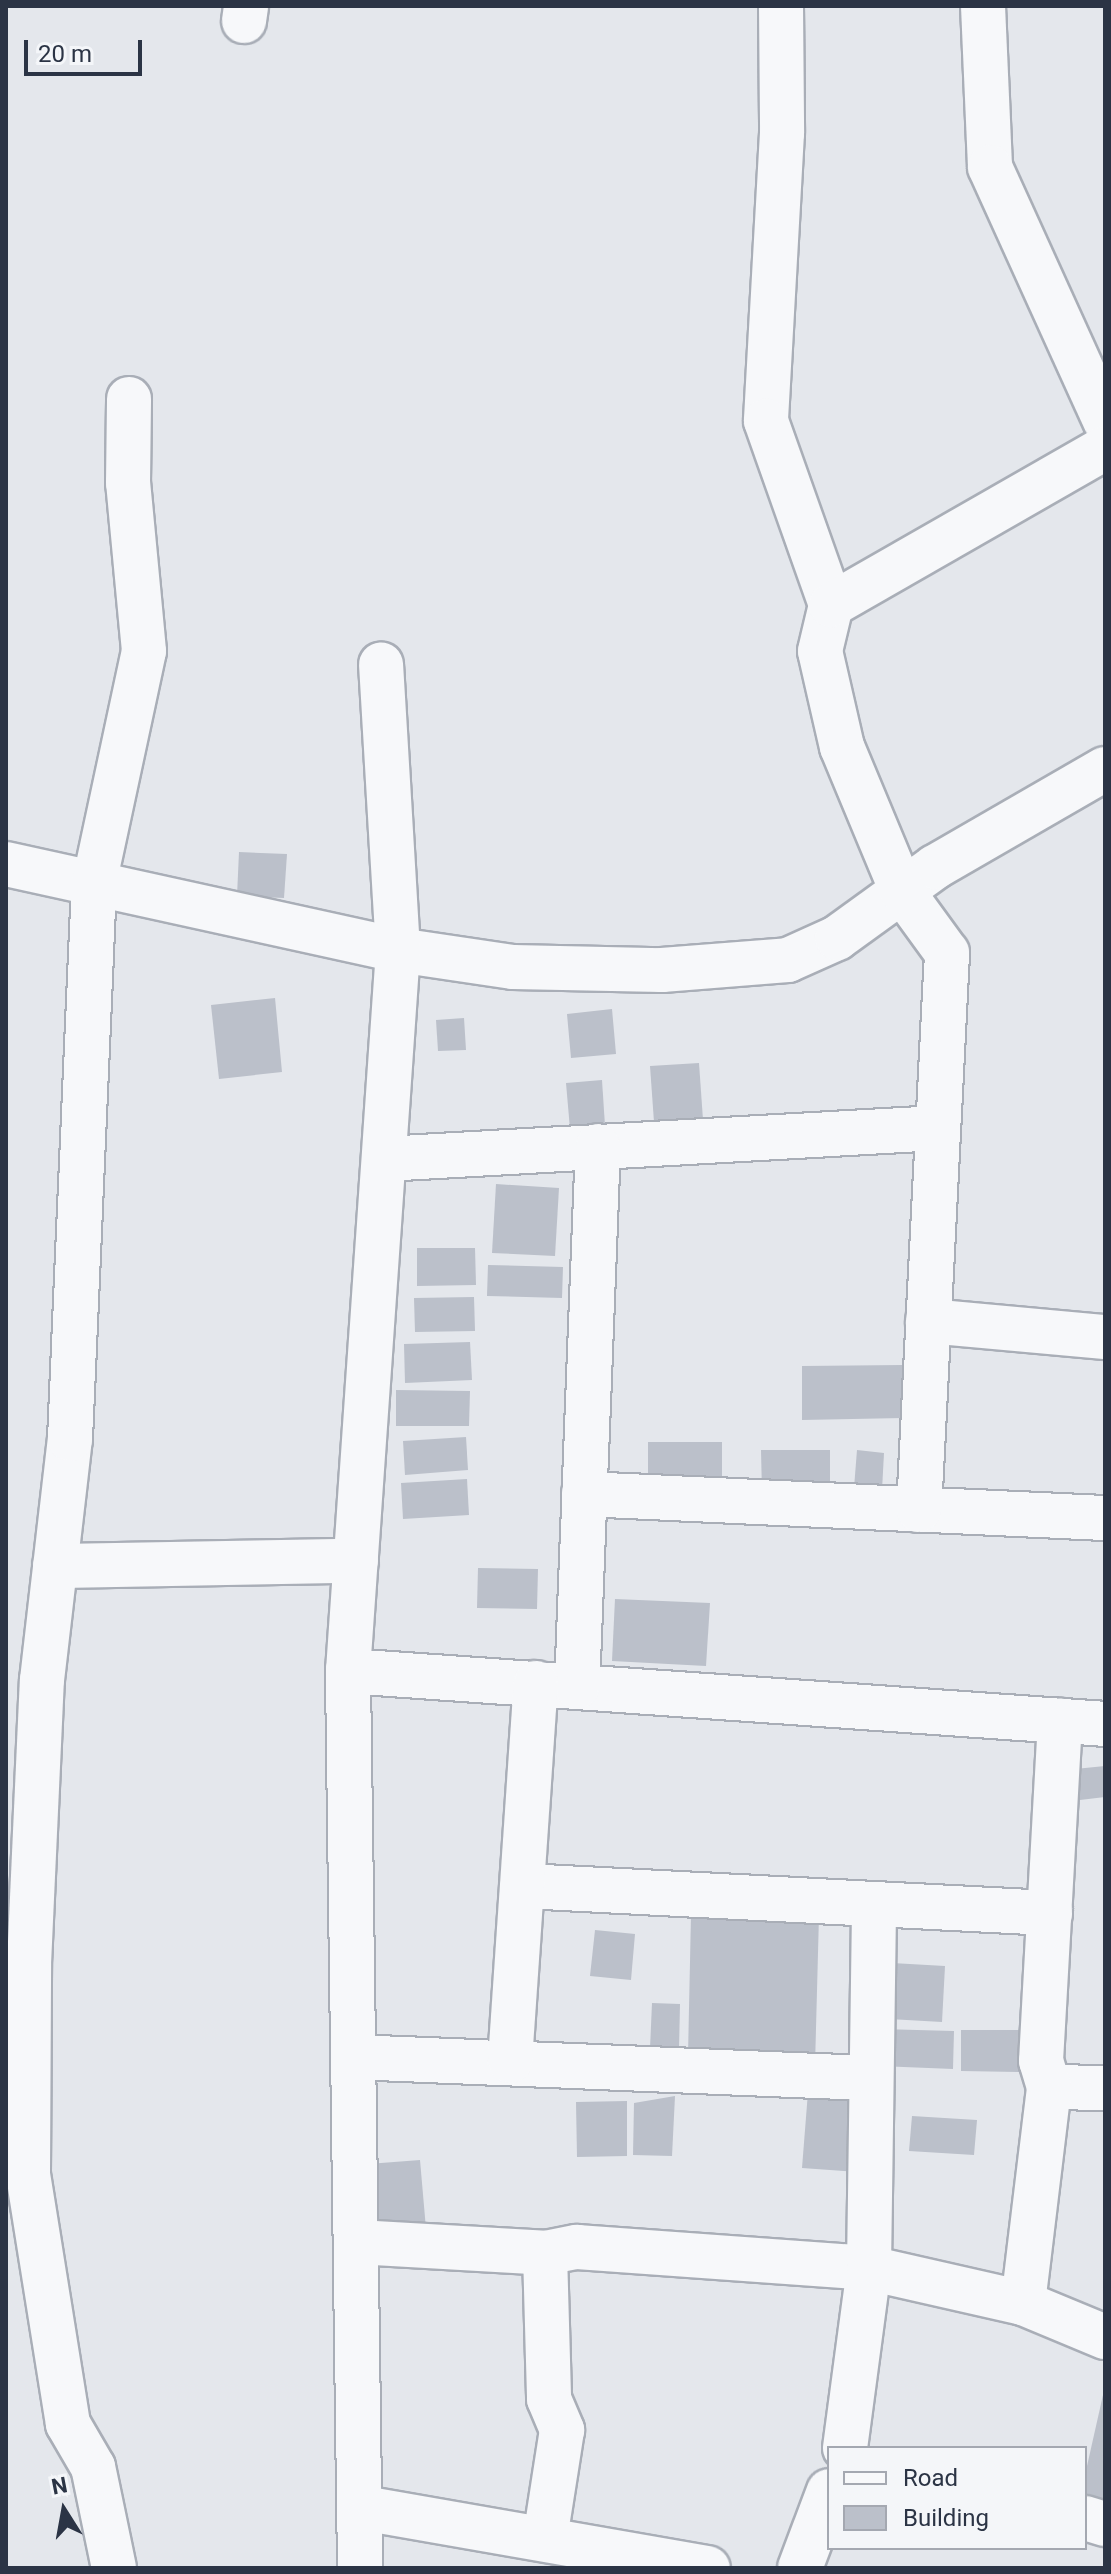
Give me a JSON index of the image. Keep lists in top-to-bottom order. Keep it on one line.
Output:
{"legend":["Road","Building"],"scale_bar":"20 m","north":"top"}
